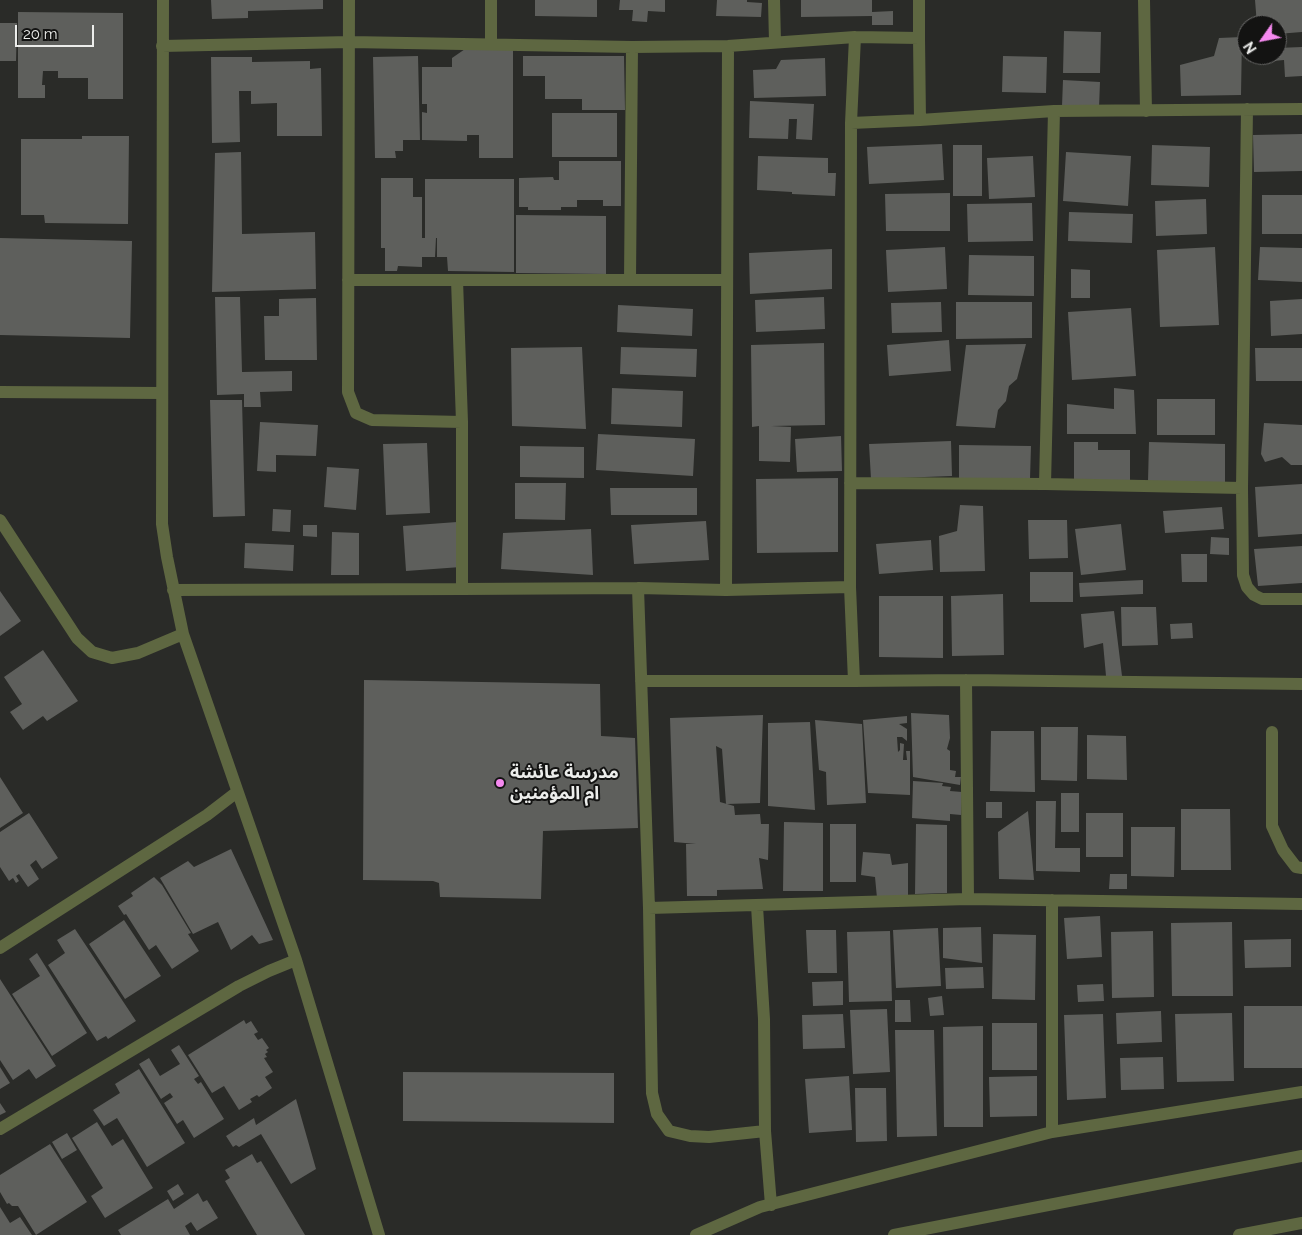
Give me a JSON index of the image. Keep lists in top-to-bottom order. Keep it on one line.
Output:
{"places":["مدرسة عائشة ام المؤمنين"],"scale_bar":"20 m","north":"bottom left"}
